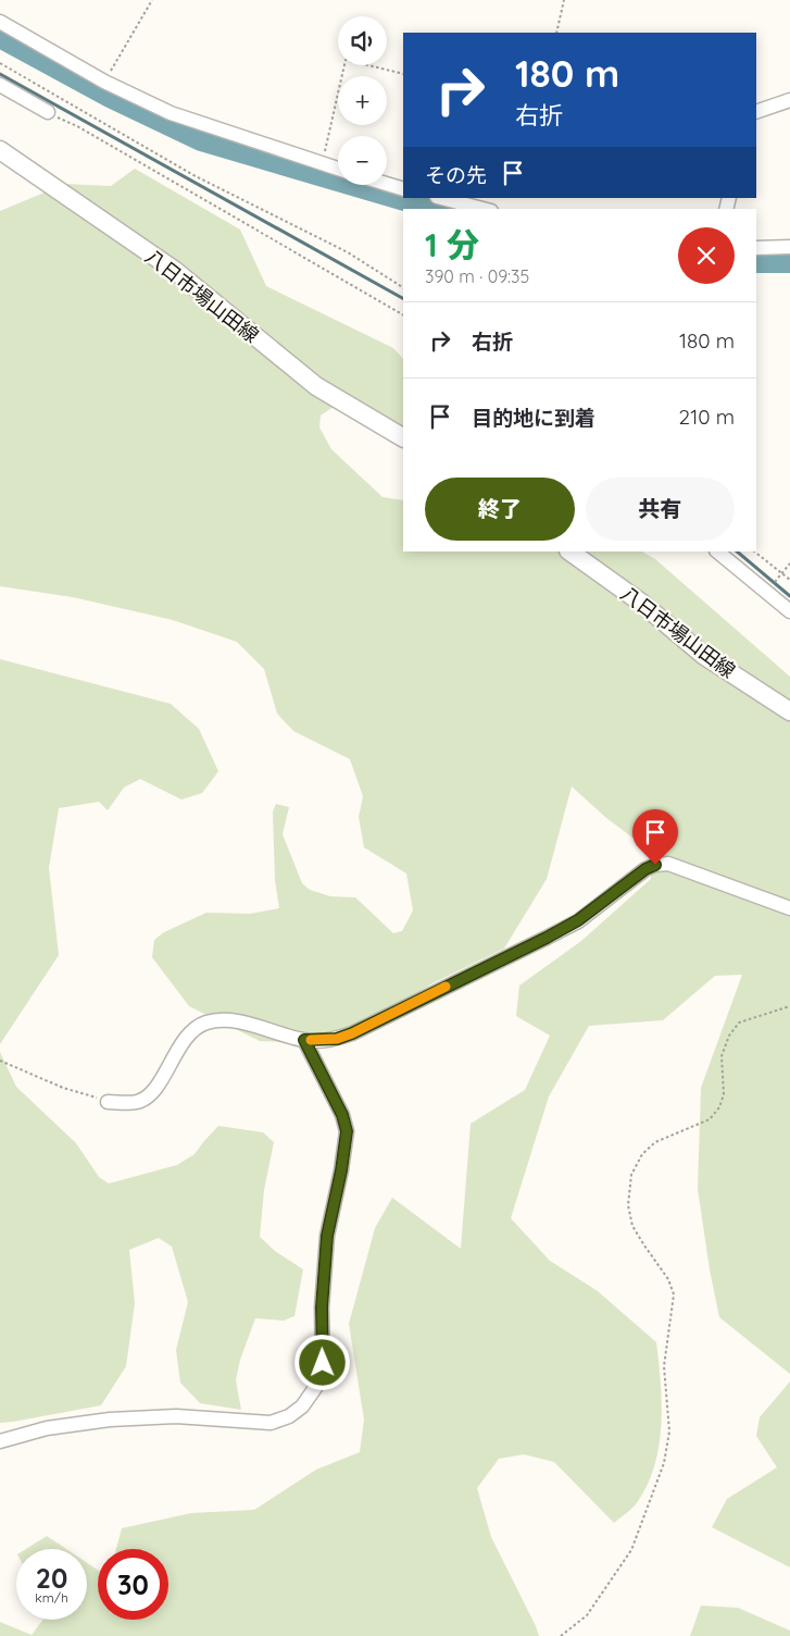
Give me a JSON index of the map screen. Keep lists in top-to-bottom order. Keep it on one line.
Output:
{"streets":{"main road":["八日市場山田線"]},"page":{"map_buttons":["+","−"],"turn":["180 m","右折"],"then":"その先","heading":["1 分","390 m · 09:35"],"list":[{"name":"右折","value":"180 m"},{"name":"目的地に到着","value":"210 m"}],"buttons":["終了","共有"],"speed":"20 km/h","limit":"30"}}
